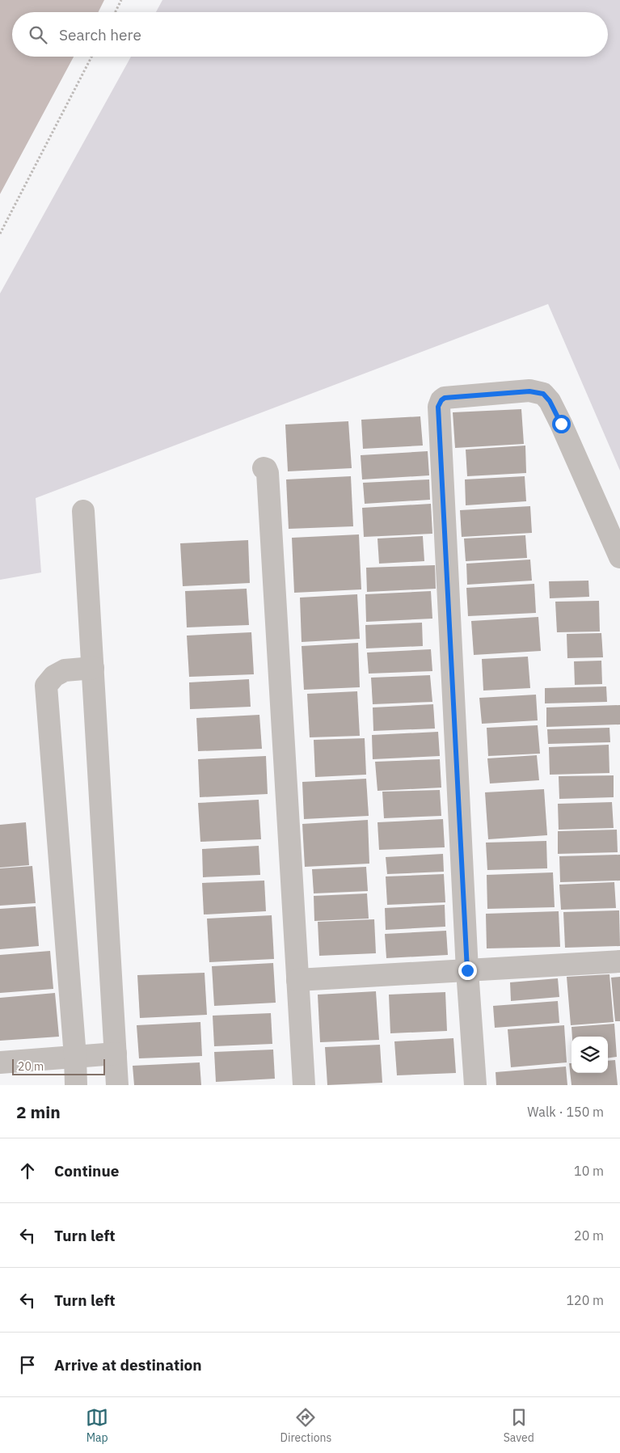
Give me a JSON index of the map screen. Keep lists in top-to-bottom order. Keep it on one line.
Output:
{"scale_bar":"20 m","page":{"search":"Search here","scale":"20 m","heading":["2 min","Walk · 150 m"],"list":[["Continue","10 m"],["Turn left","20 m"],["Turn left","120 m"],"Arrive at destination"],"nav":["Map","Directions","Saved"]}}
